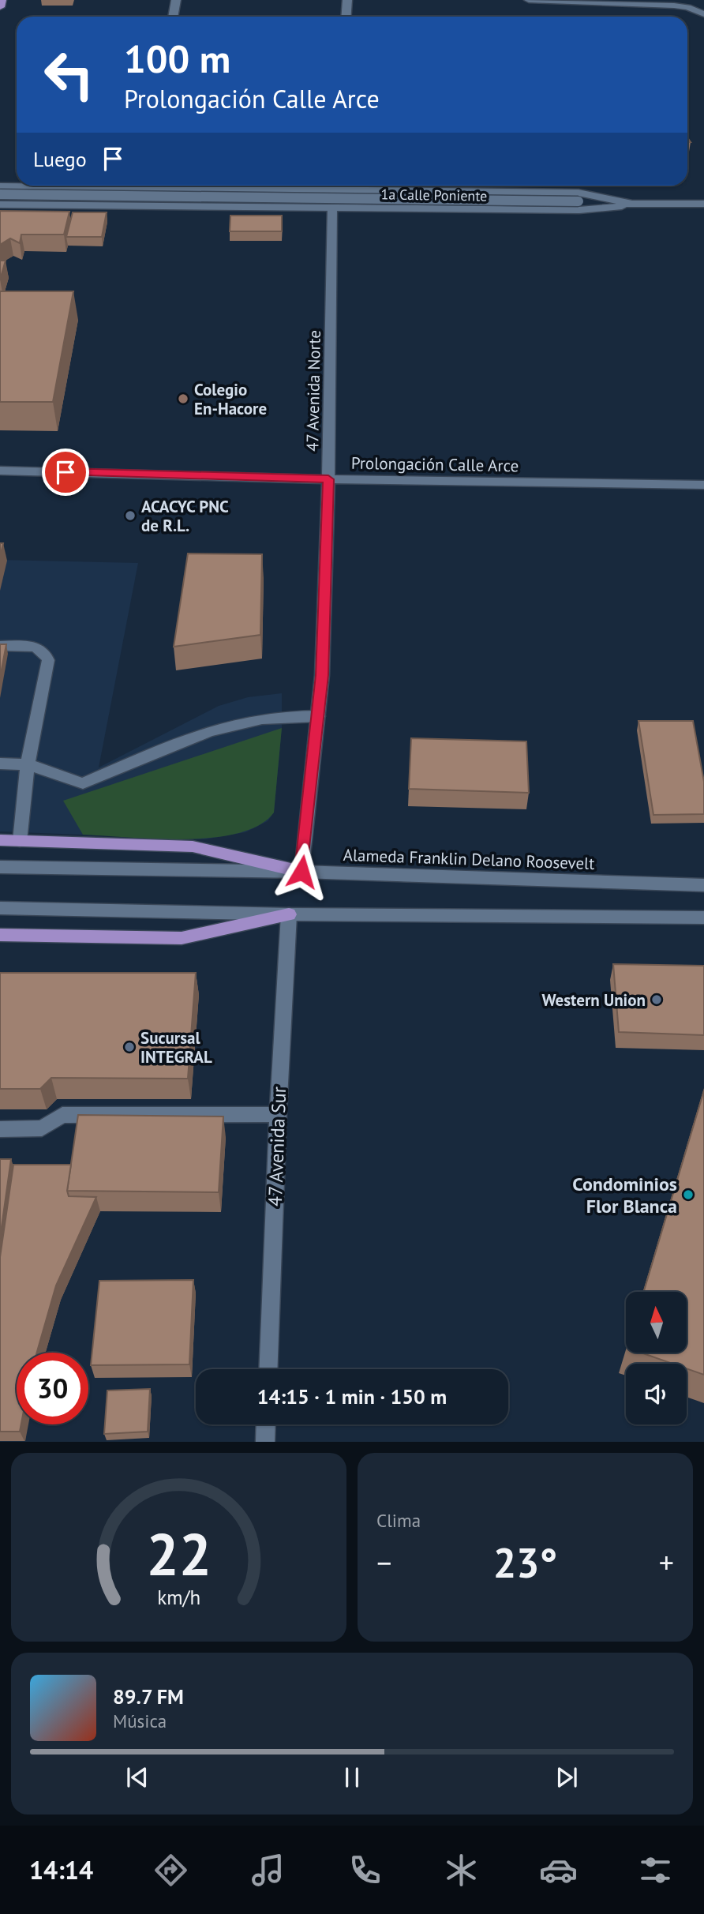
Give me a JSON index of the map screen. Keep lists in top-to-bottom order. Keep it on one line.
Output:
{"streets":{"street":["1a Calle Poniente","47 Avenida Norte","Prolongación Calle Arce","Alameda Franklin Delano Roosevelt","47 Avenida Sur"]},"crossings":[["1a Calle Poniente","47 Avenida Norte"],["47 Avenida Norte","Prolongación Calle Arce"],["47 Avenida Norte","Alameda Franklin Delano Roosevelt"]],"places":["Colegio En-Hacore","ACACYC PNC de R.L.","Western Union","Sucursal INTEGRAL","Condominios Flor Blanca"],"north":"top","page":{"turn":["100 m","Prolongación Calle Arce"],"then":"Luego","limit":"30","trip":"14:15 · 1 min · 150 m","tile":"Clima","heat":["−","23°","+"],"song":["89.7 FM","Música"],"tabs":"14:14","gauge":["22","km/h"]}}
